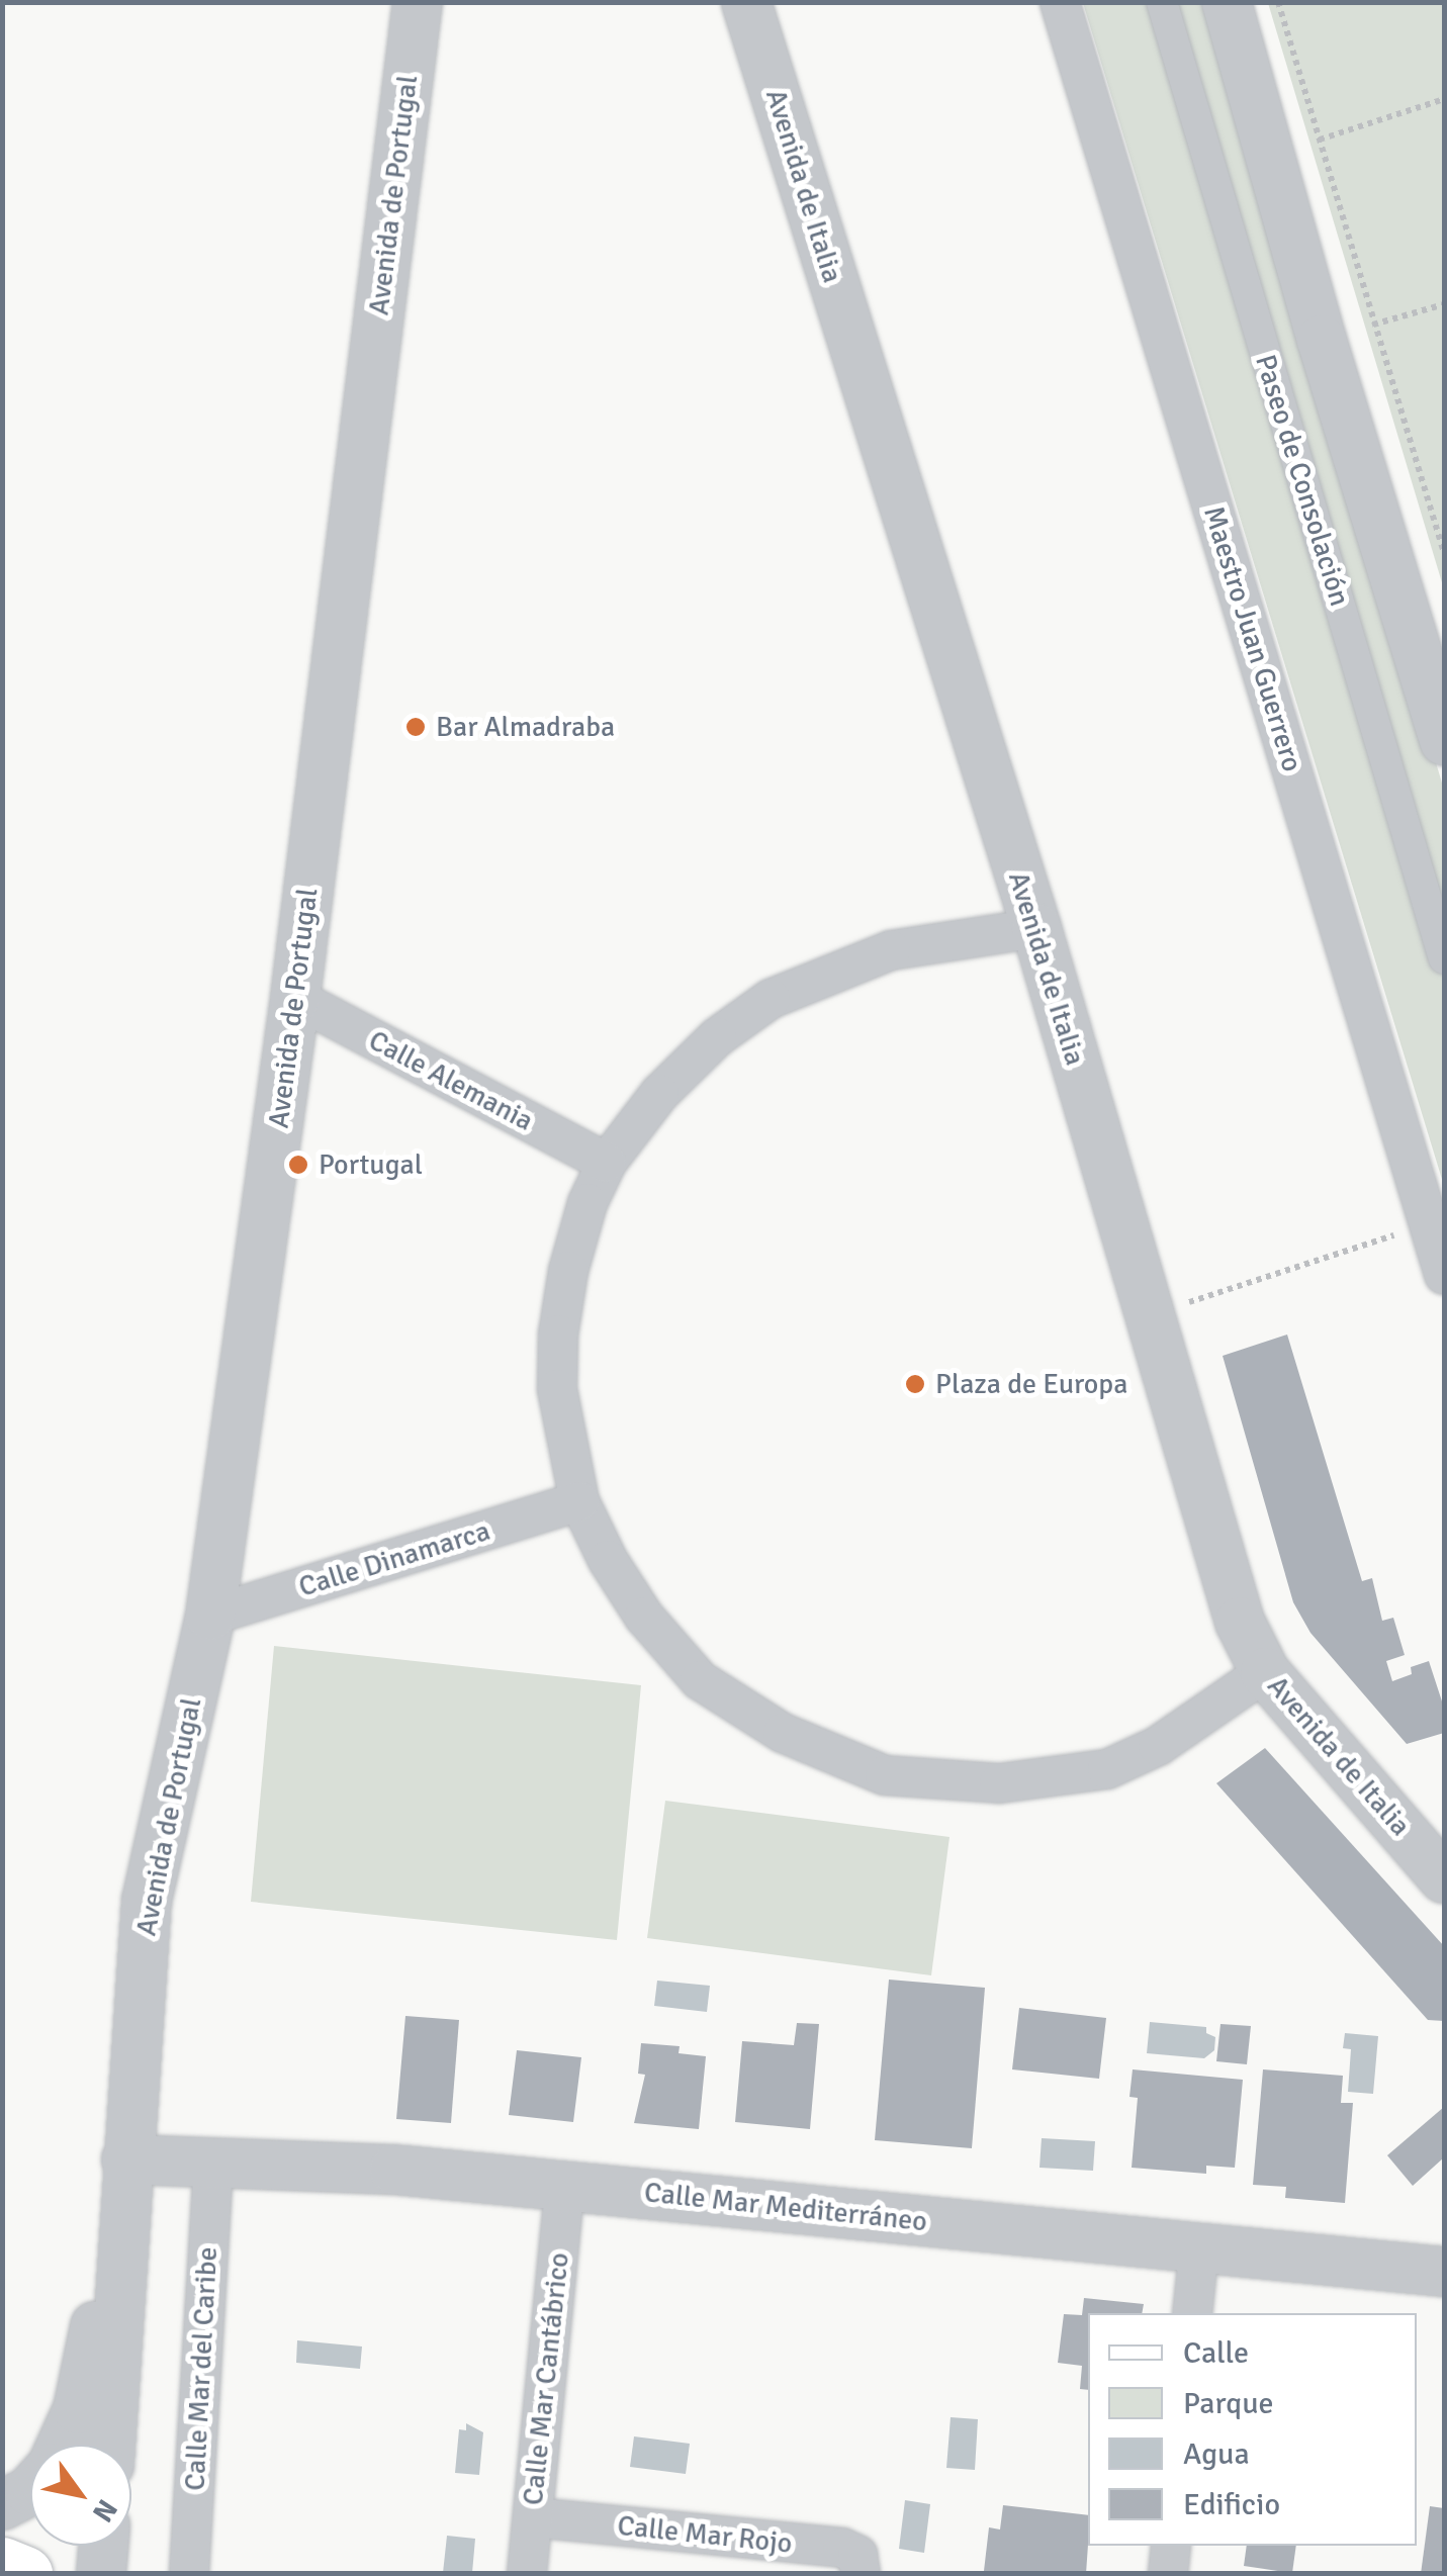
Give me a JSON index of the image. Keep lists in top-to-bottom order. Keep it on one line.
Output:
{"streets":{"street":["Avenida de Italia","Avenida de Portugal","Paseo de Consolación","Maestro Juan Guerrero","Calle Alemania","Calle Dinamarca","Calle Mar Mediterráneo","Calle Mar del Caribe","Calle Mar Cantábrico","Calle Mar Rojo"]},"crossings":[["Avenida de Portugal","Calle Alemania"],["Avenida de Portugal","Calle Dinamarca"],["Avenida de Portugal","Calle Mar Mediterráneo"],["Calle Mar Mediterráneo","Calle Mar del Caribe"],["Calle Mar Mediterráneo","Calle Mar Cantábrico"],["Calle Mar Cantábrico","Calle Mar Rojo"]],"places":["Bar Almadraba","Portugal","Plaza de Europa"],"legend":["Calle","Parque","Agua","Edificio"],"north":"bottom right"}
